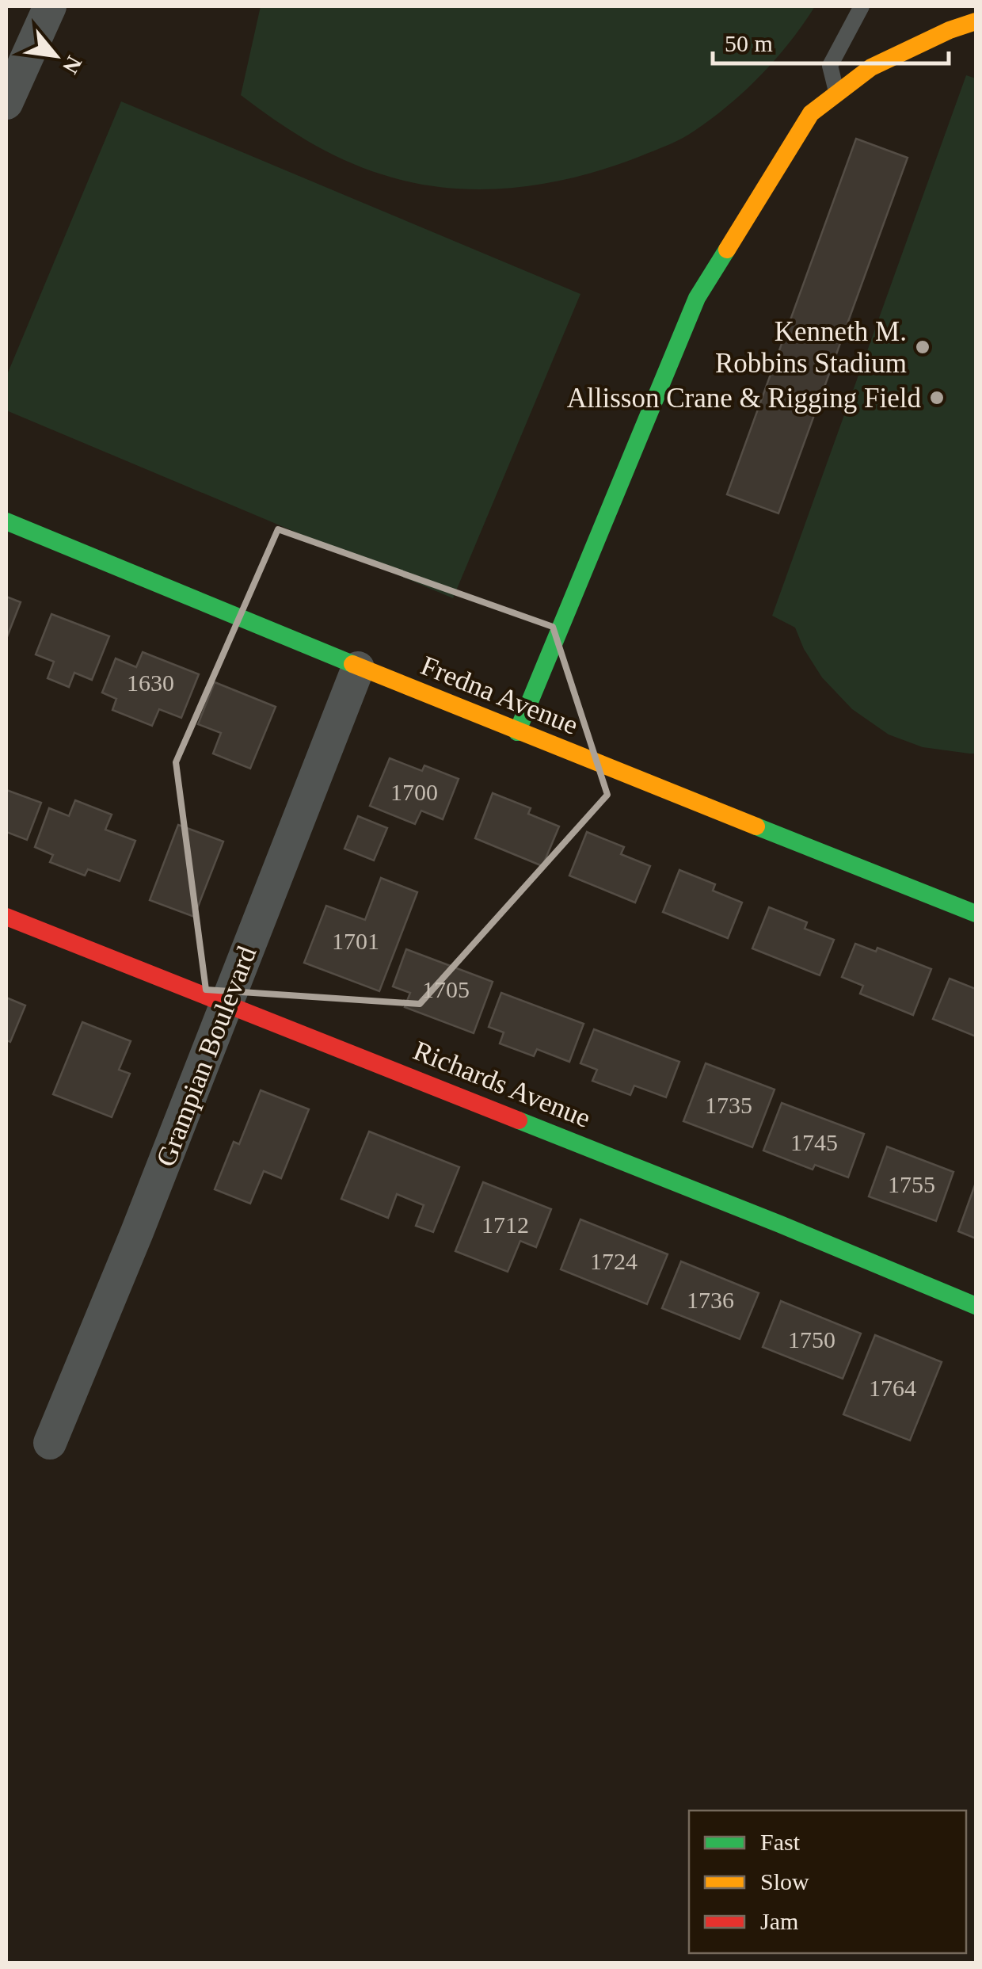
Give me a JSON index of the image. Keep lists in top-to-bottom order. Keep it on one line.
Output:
{"streets":{"street":["Fredna Avenue","Grampian Boulevard","Richards Avenue"]},"crossings":[["Fredna Avenue","Grampian Boulevard"],["Grampian Boulevard","Richards Avenue"]],"places":["Kenneth M. Robbins Stadium","Allisson Crane & Rigging Field"],"house_numbers":["1630","1700","1701","1705","1735","1745","1755","1712","1724","1736","1750","1764"],"legend":["Fast","Slow","Jam"],"scale_bar":"50 m","north":"bottom right"}
